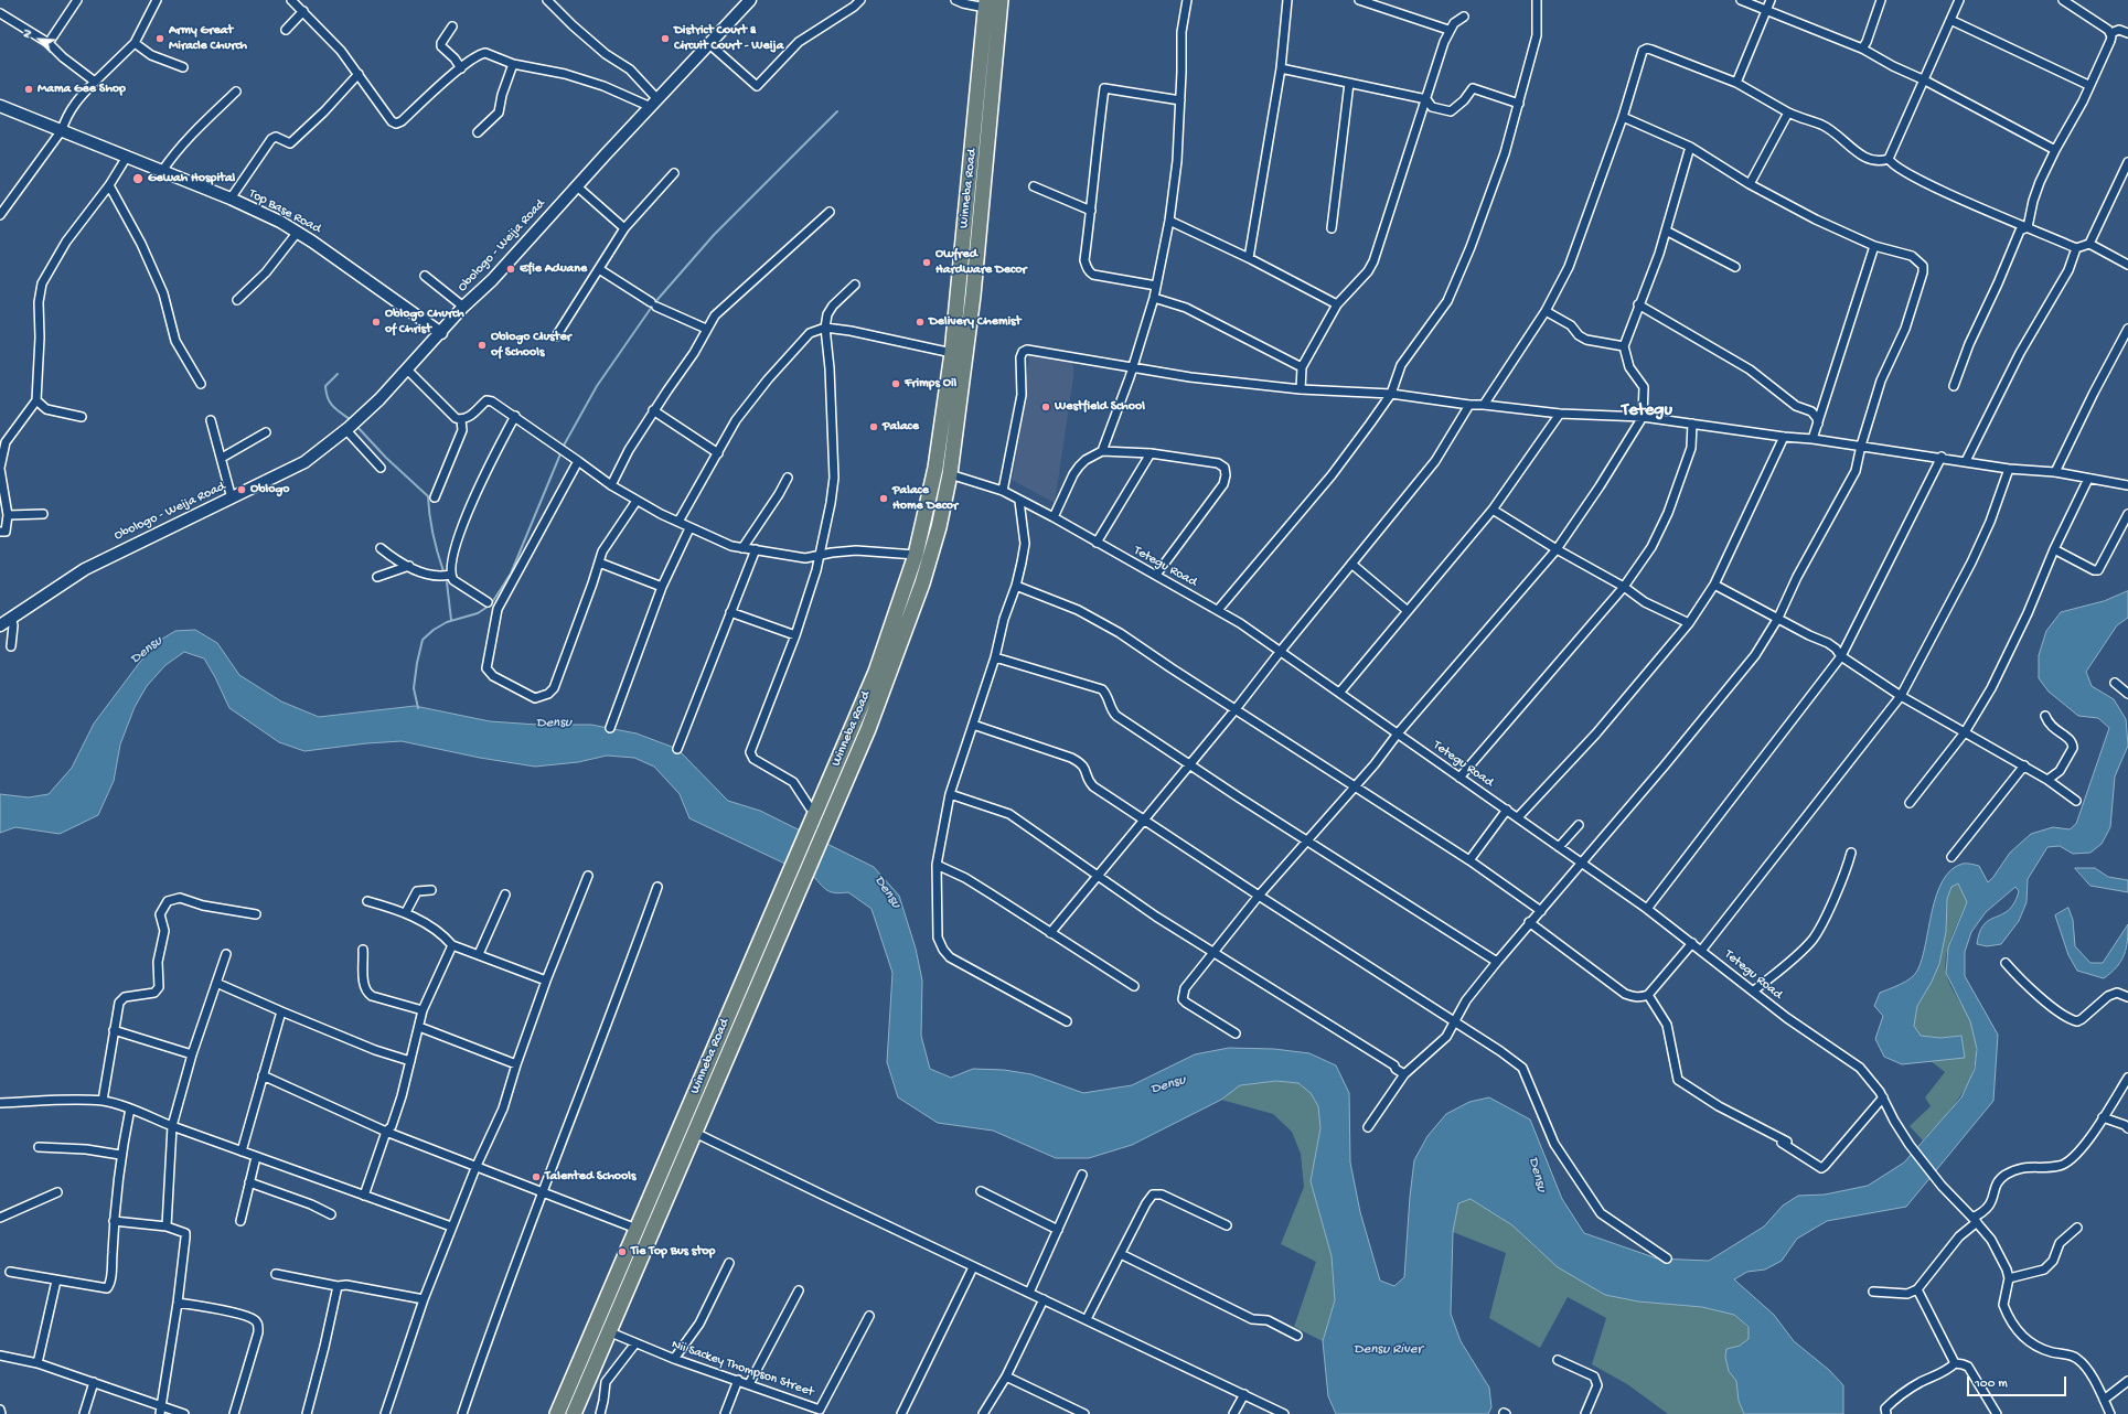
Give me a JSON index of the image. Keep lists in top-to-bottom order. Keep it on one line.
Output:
{"streets":{"highway":["Winneba Road"],"street":["Top Base Road","Obologo - Weija Road","Tetegu Road","Nii Sackey Thompson Street"]},"crossings":[["Winneba Road","Tetegu Road"],["Winneba Road","Nii Sackey Thompson Street"],["Top Base Road","Obologo - Weija Road"]],"districts":["Tetegu"],"water":["Densu","Densu River"],"places":["Army Great Miracle Church","District Court & Circuit Court - Weija","Mama Gee Shop","Gewah Hospital","Owfred Hardware Decor","Efie Aduane","Oblogo Church of Christ","Delivery Chemist","Oblogo Cluster of Schools","Frimps Oil","Westfield School","Palace","Oblogo","Palace Home Decor","Talented Schools","Tie Top Bus stop"],"scale_bar":"100 m","north":"top left"}
